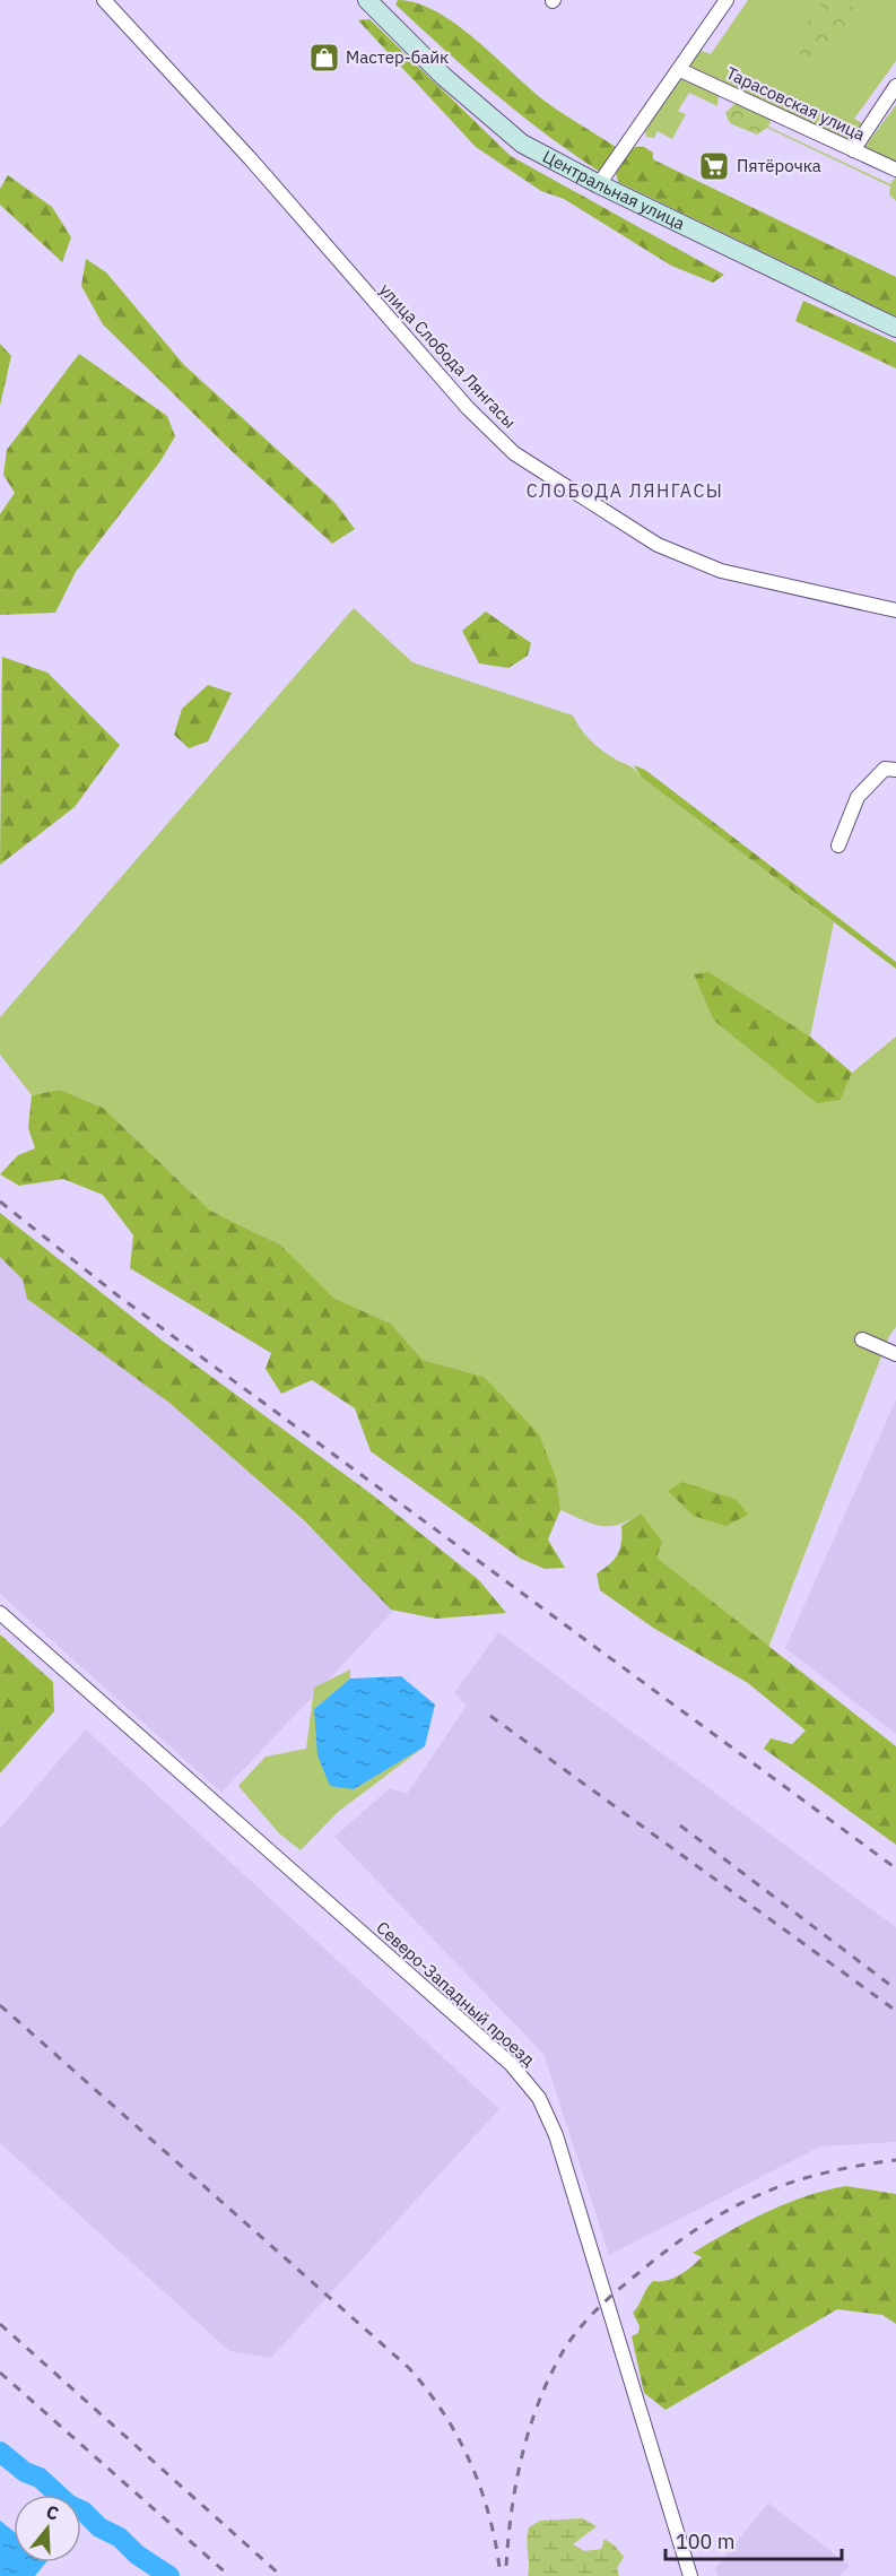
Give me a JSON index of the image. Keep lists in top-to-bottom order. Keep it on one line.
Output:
{"streets":{"street":["Тарасовская улица","Центральная улица","улица Слобода Лянгасы","Северо-Западный проезд"]},"districts":["СЛОБОДА ЛЯНГАСЫ"],"places":{"shop":["Мастер-байк"],"supermarket":["Пятёрочка"]},"scale_bar":"100 m","north":"top"}
